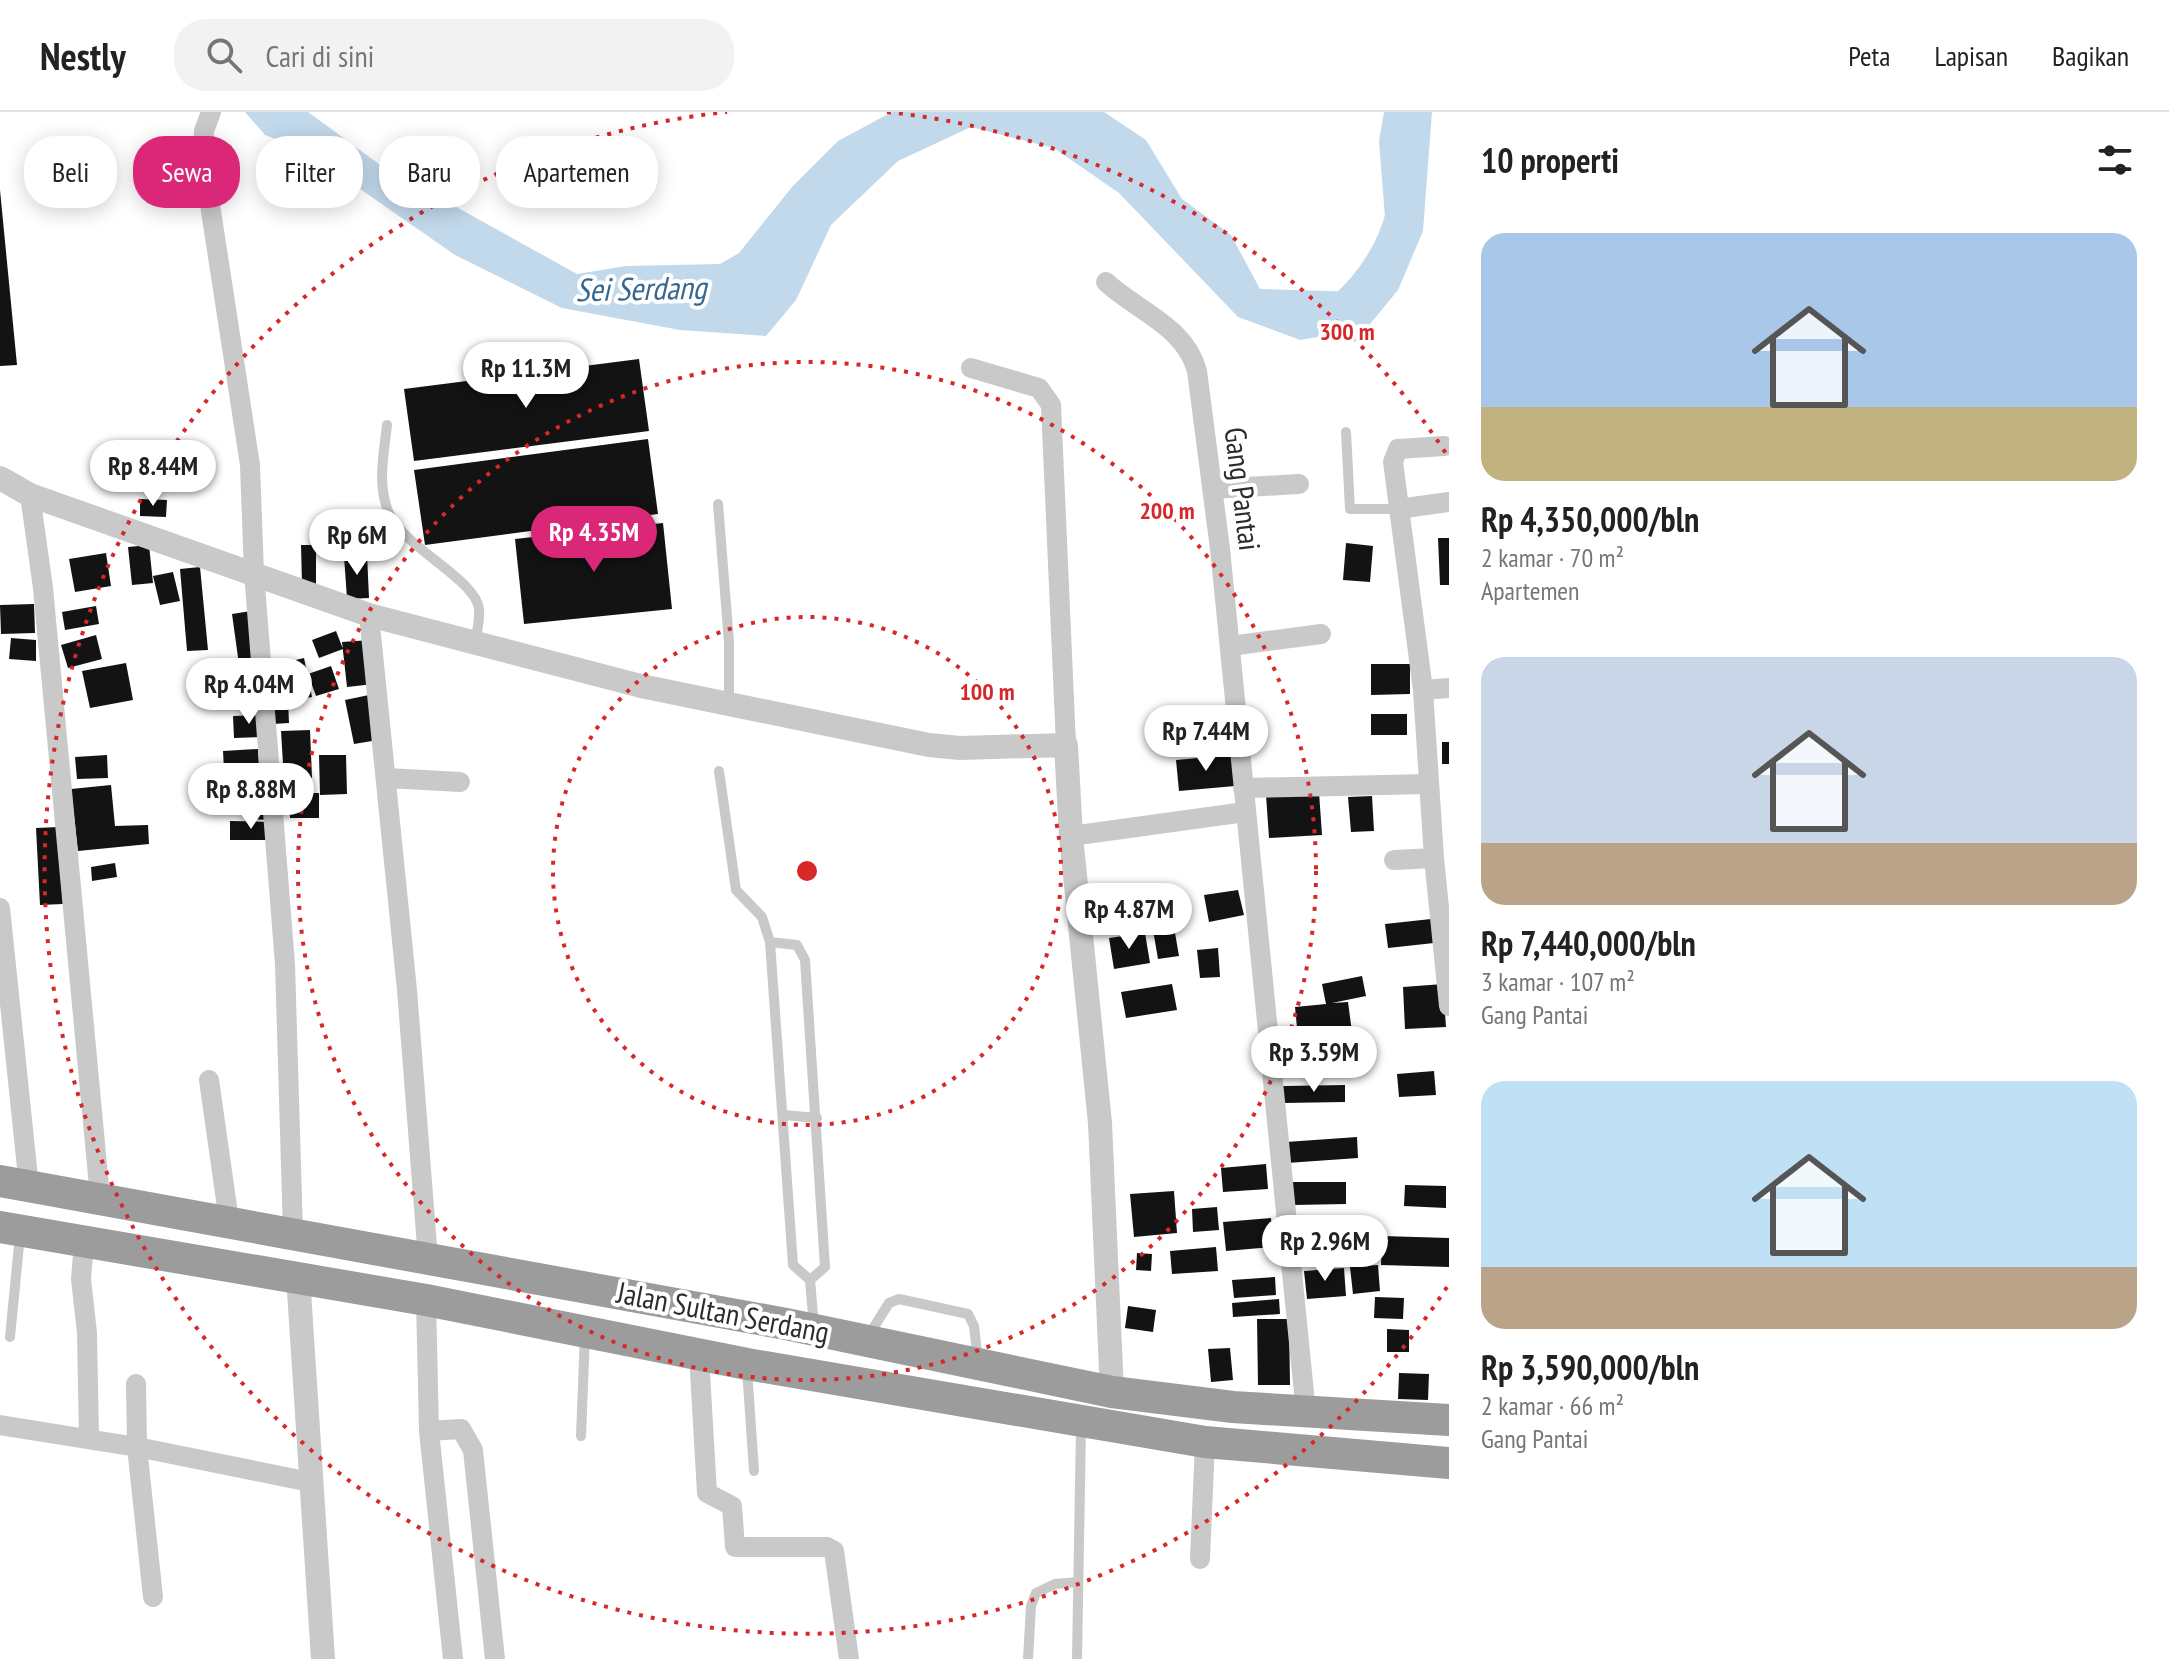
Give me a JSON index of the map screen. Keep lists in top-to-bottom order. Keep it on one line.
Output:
{"streets":{"highway":["Jalan Sultan Serdang"],"street":["Gang Pantai"]},"crossings":[["Gang Pantai","Jalan Sultan Serdang"]],"water":["Sei Serdang"],"page":{"header":"Nestly","search":"Cari di sini","nav":["Peta","Lapisan","Bagikan"],"heading":"10 properti","chip":["Beli","Sewa","Filter","Baru","Apartemen"],"list":[{"name":"Rp 4,350,000/bln","note":"2 kamar · 70 m² · Apartemen"},{"name":"Rp 7,440,000/bln","note":"3 kamar · 107 m² · Gang Pantai"},{"name":"Rp 3,590,000/bln","note":"2 kamar · 66 m² · Gang Pantai"}],"price":["Rp 11.3M","Rp 8.44M","Rp 4.35M","Rp 6M","Rp 4.04M","Rp 7.44M","Rp 8.88M","Rp 4.87M","Rp 3.59M","Rp 2.96M"]},"rings":["300 m","200 m","100 m"]}
